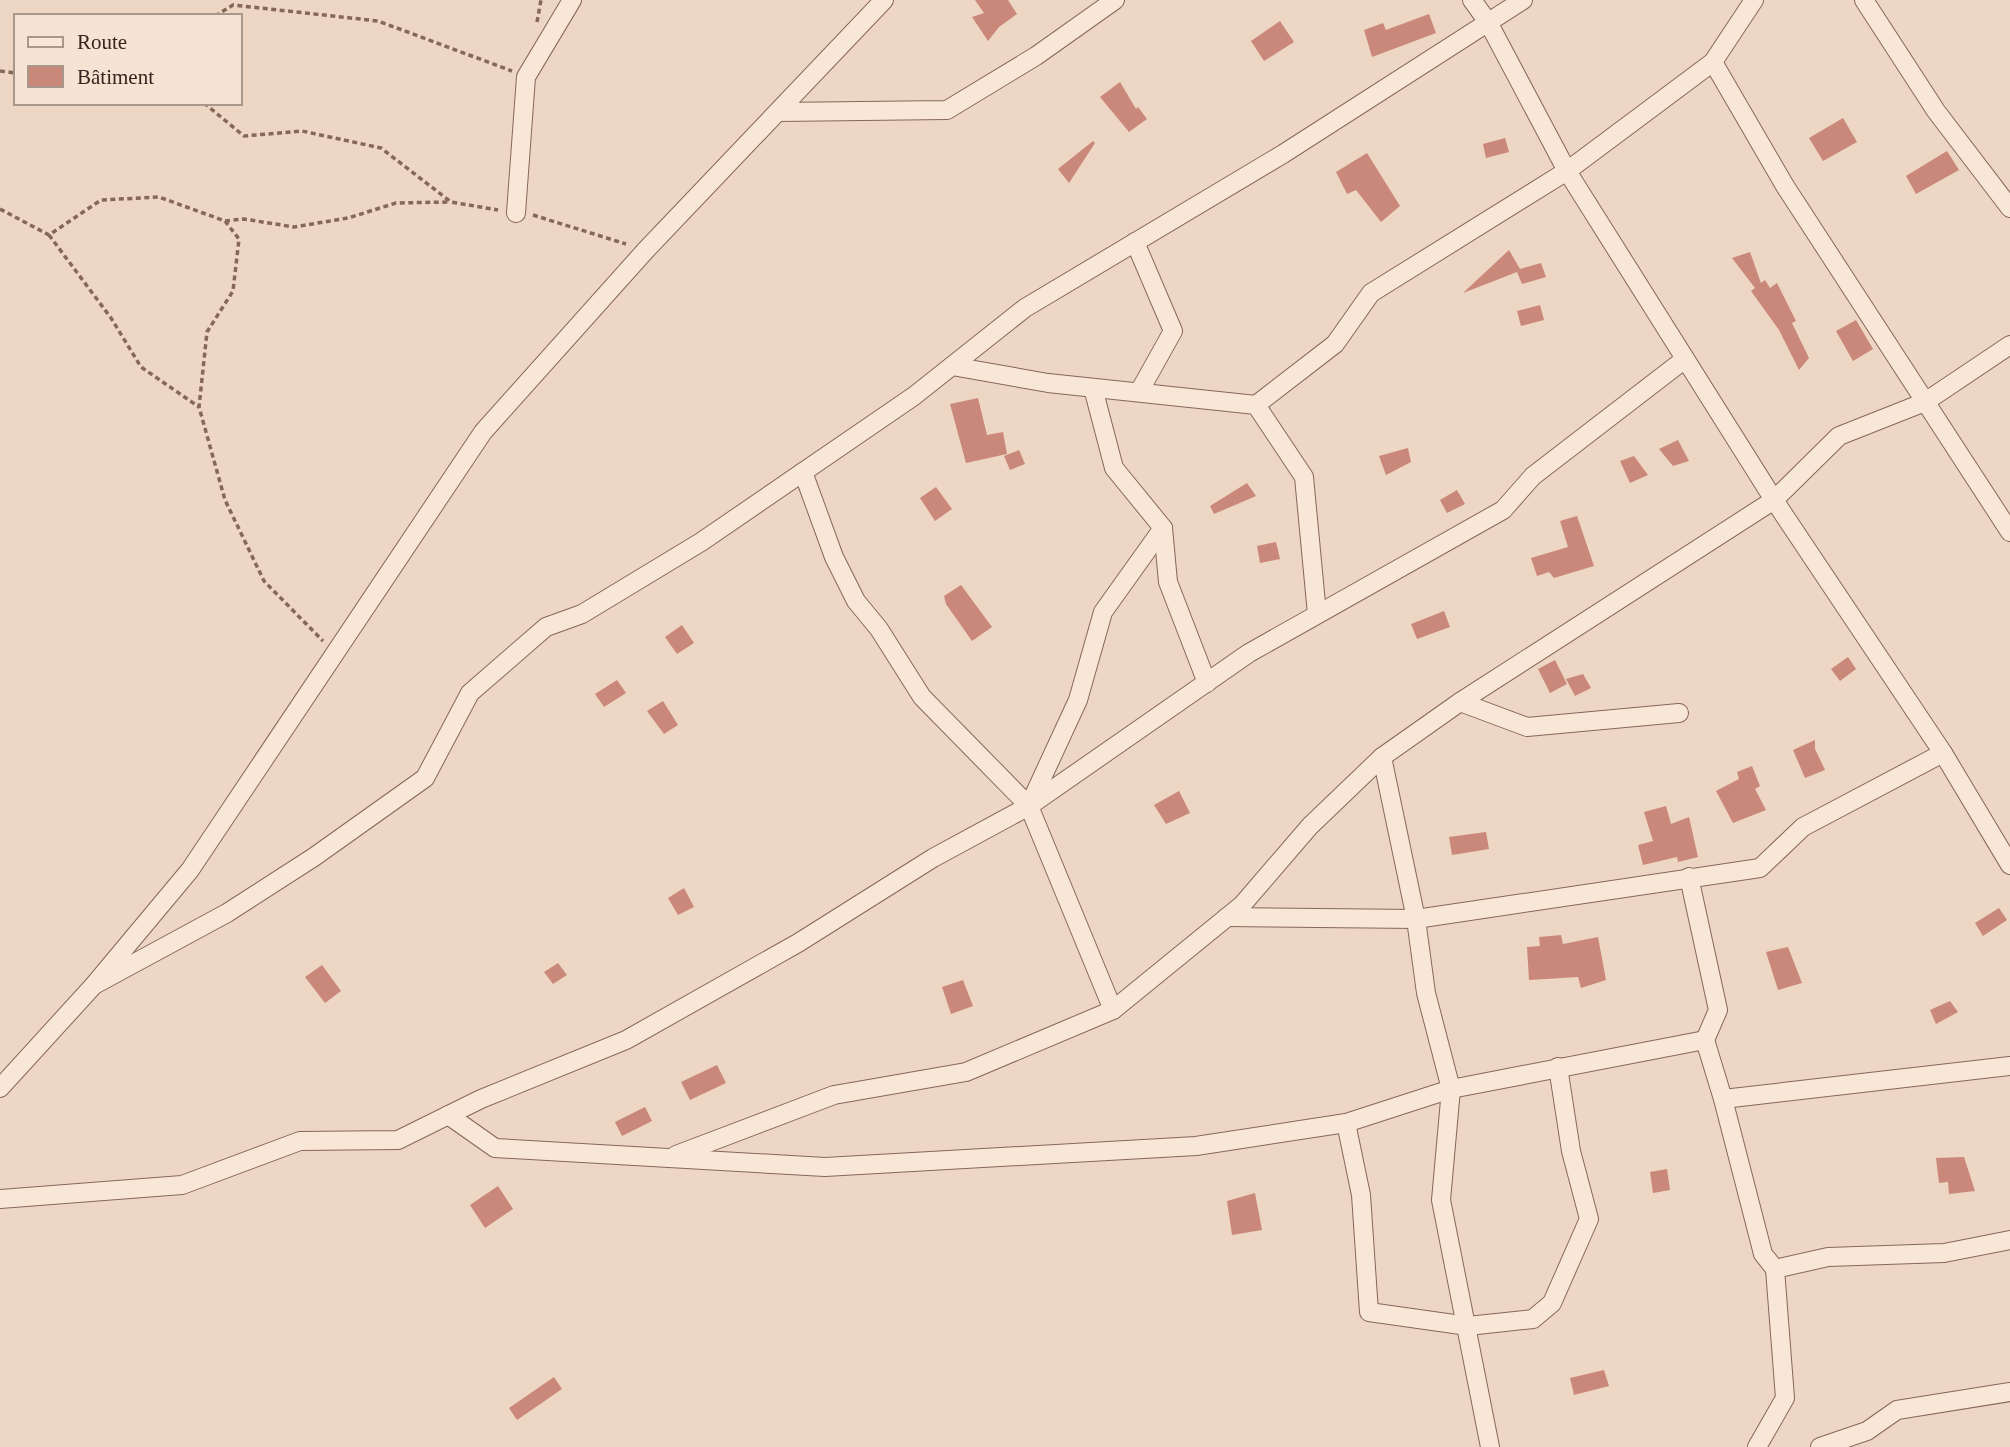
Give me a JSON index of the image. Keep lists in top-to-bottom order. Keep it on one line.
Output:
{"legend":["Route","Bâtiment"]}
